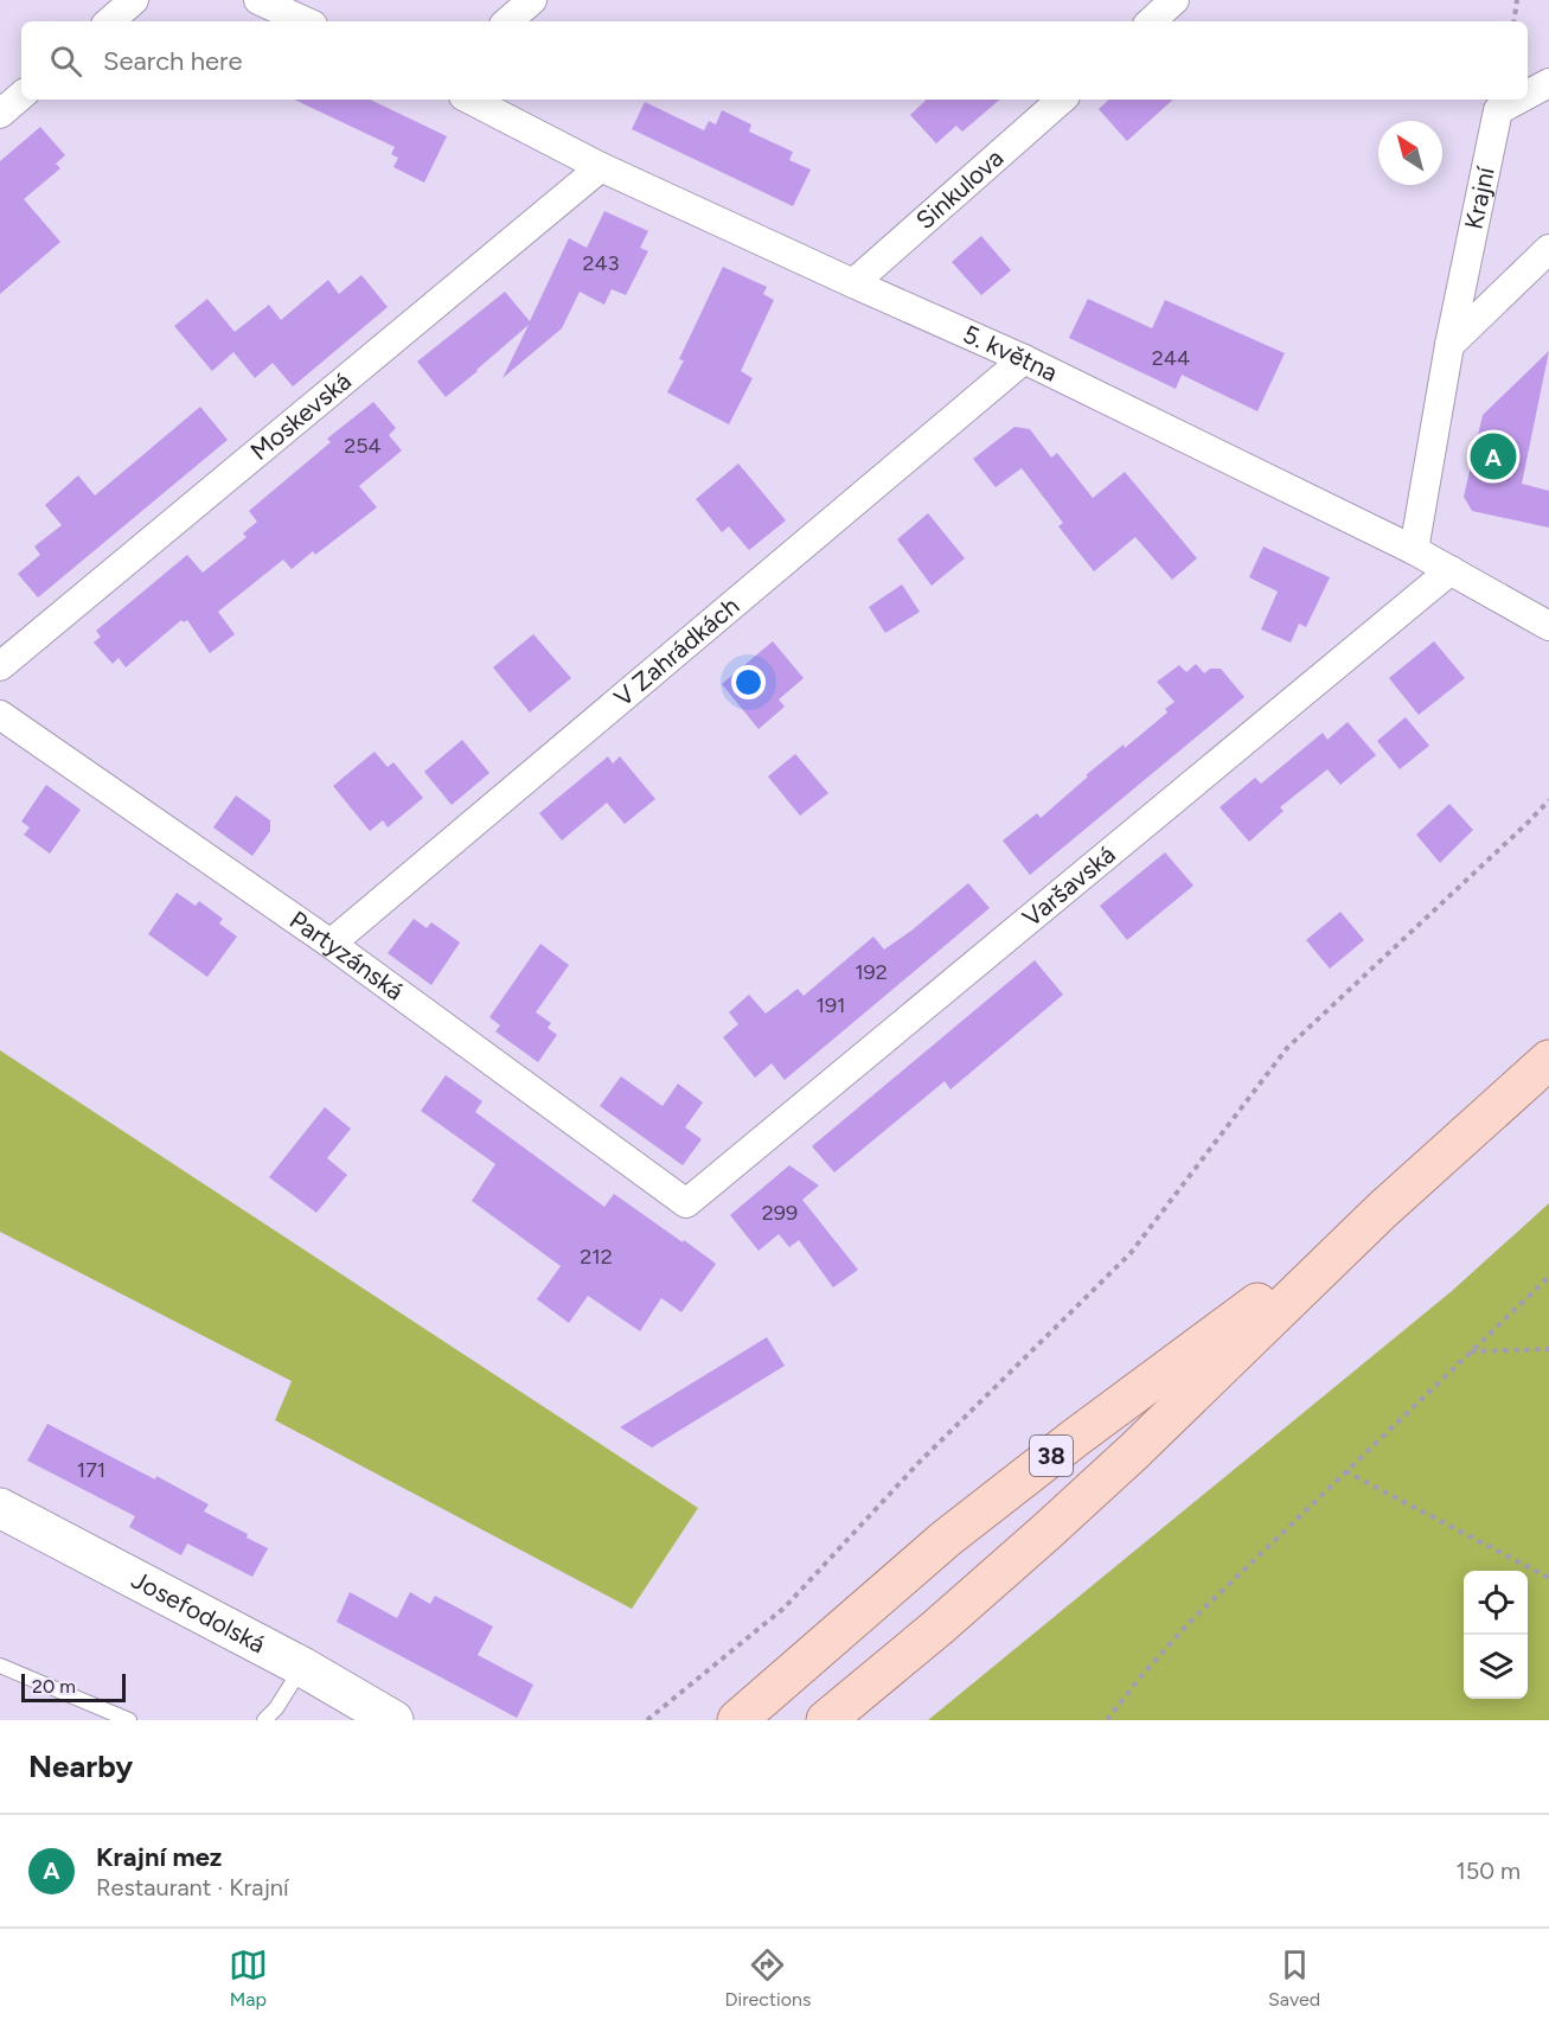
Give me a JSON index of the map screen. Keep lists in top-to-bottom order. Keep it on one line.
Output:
{"streets":{"main road":["38","Josefodolská"],"street":["Sinkulova","Krajní","5. května","Moskevská","V Zahrádkách","Varšavská","Partyzánská"]},"crossings":[["Sinkulova","5. května"],["Krajní","5. května"],["5. května","Moskevská"],["5. května","V Zahrádkách"],["5. května","Varšavská"],["V Zahrádkách","Partyzánská"],["Varšavská","Partyzánská"]],"house_numbers":["243","244","254","192","191","299","212","171"],"scale_bar":"20 m","north":"top left","page":{"search":"Search here","pins":"A","scale":"20 m","heading":"Nearby","list":[{"mark":"A","name":"Krajní mez","note":"Restaurant · Krajní","value":"150 m"}],"nav":["Map","Directions","Saved"]}}
